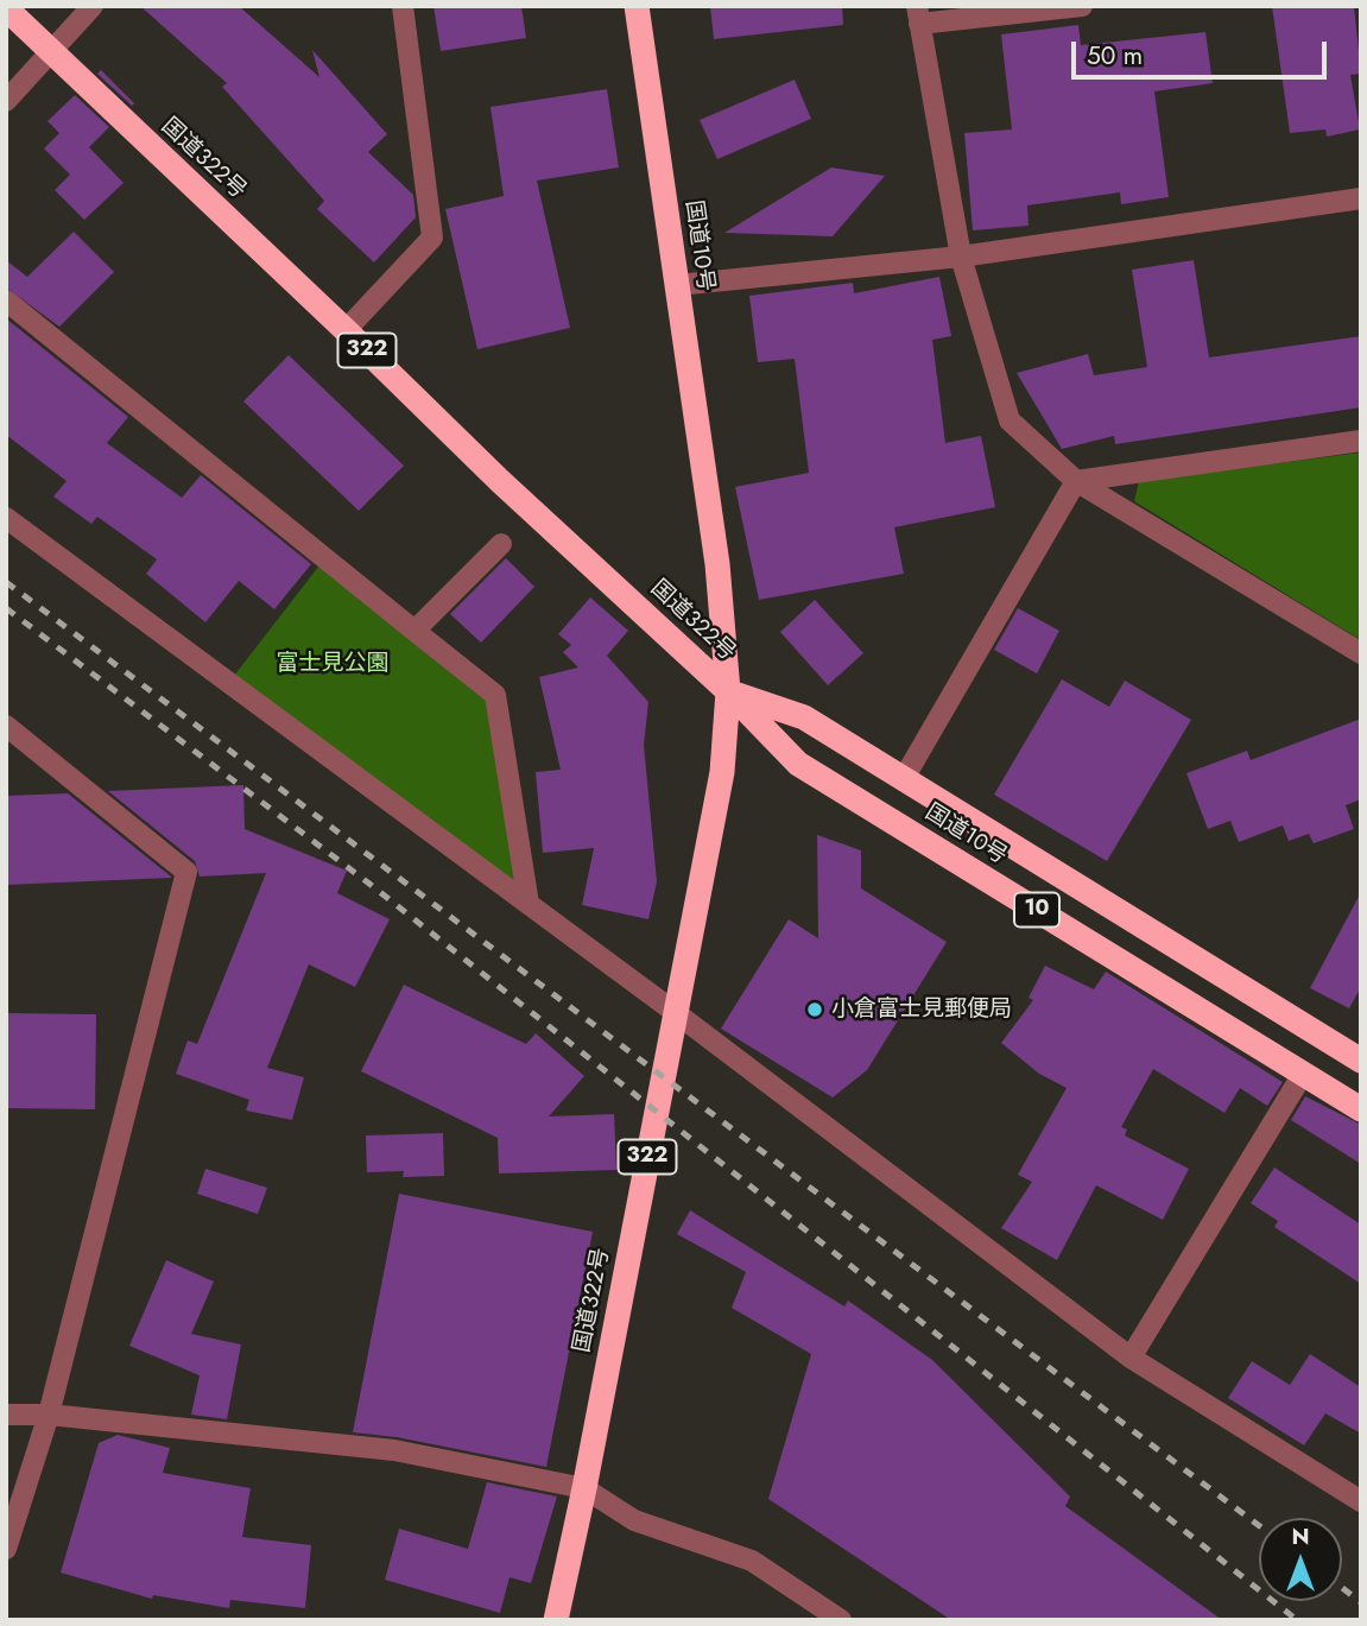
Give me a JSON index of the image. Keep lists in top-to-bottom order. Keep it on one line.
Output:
{"streets":{"highway":["国道322号","国道10号","322","10"]},"crossings":[["国道322号","国道10号"]],"parks":["富士見公園"],"places":["小倉富士見郵便局"],"scale_bar":"50 m","north":"top"}
